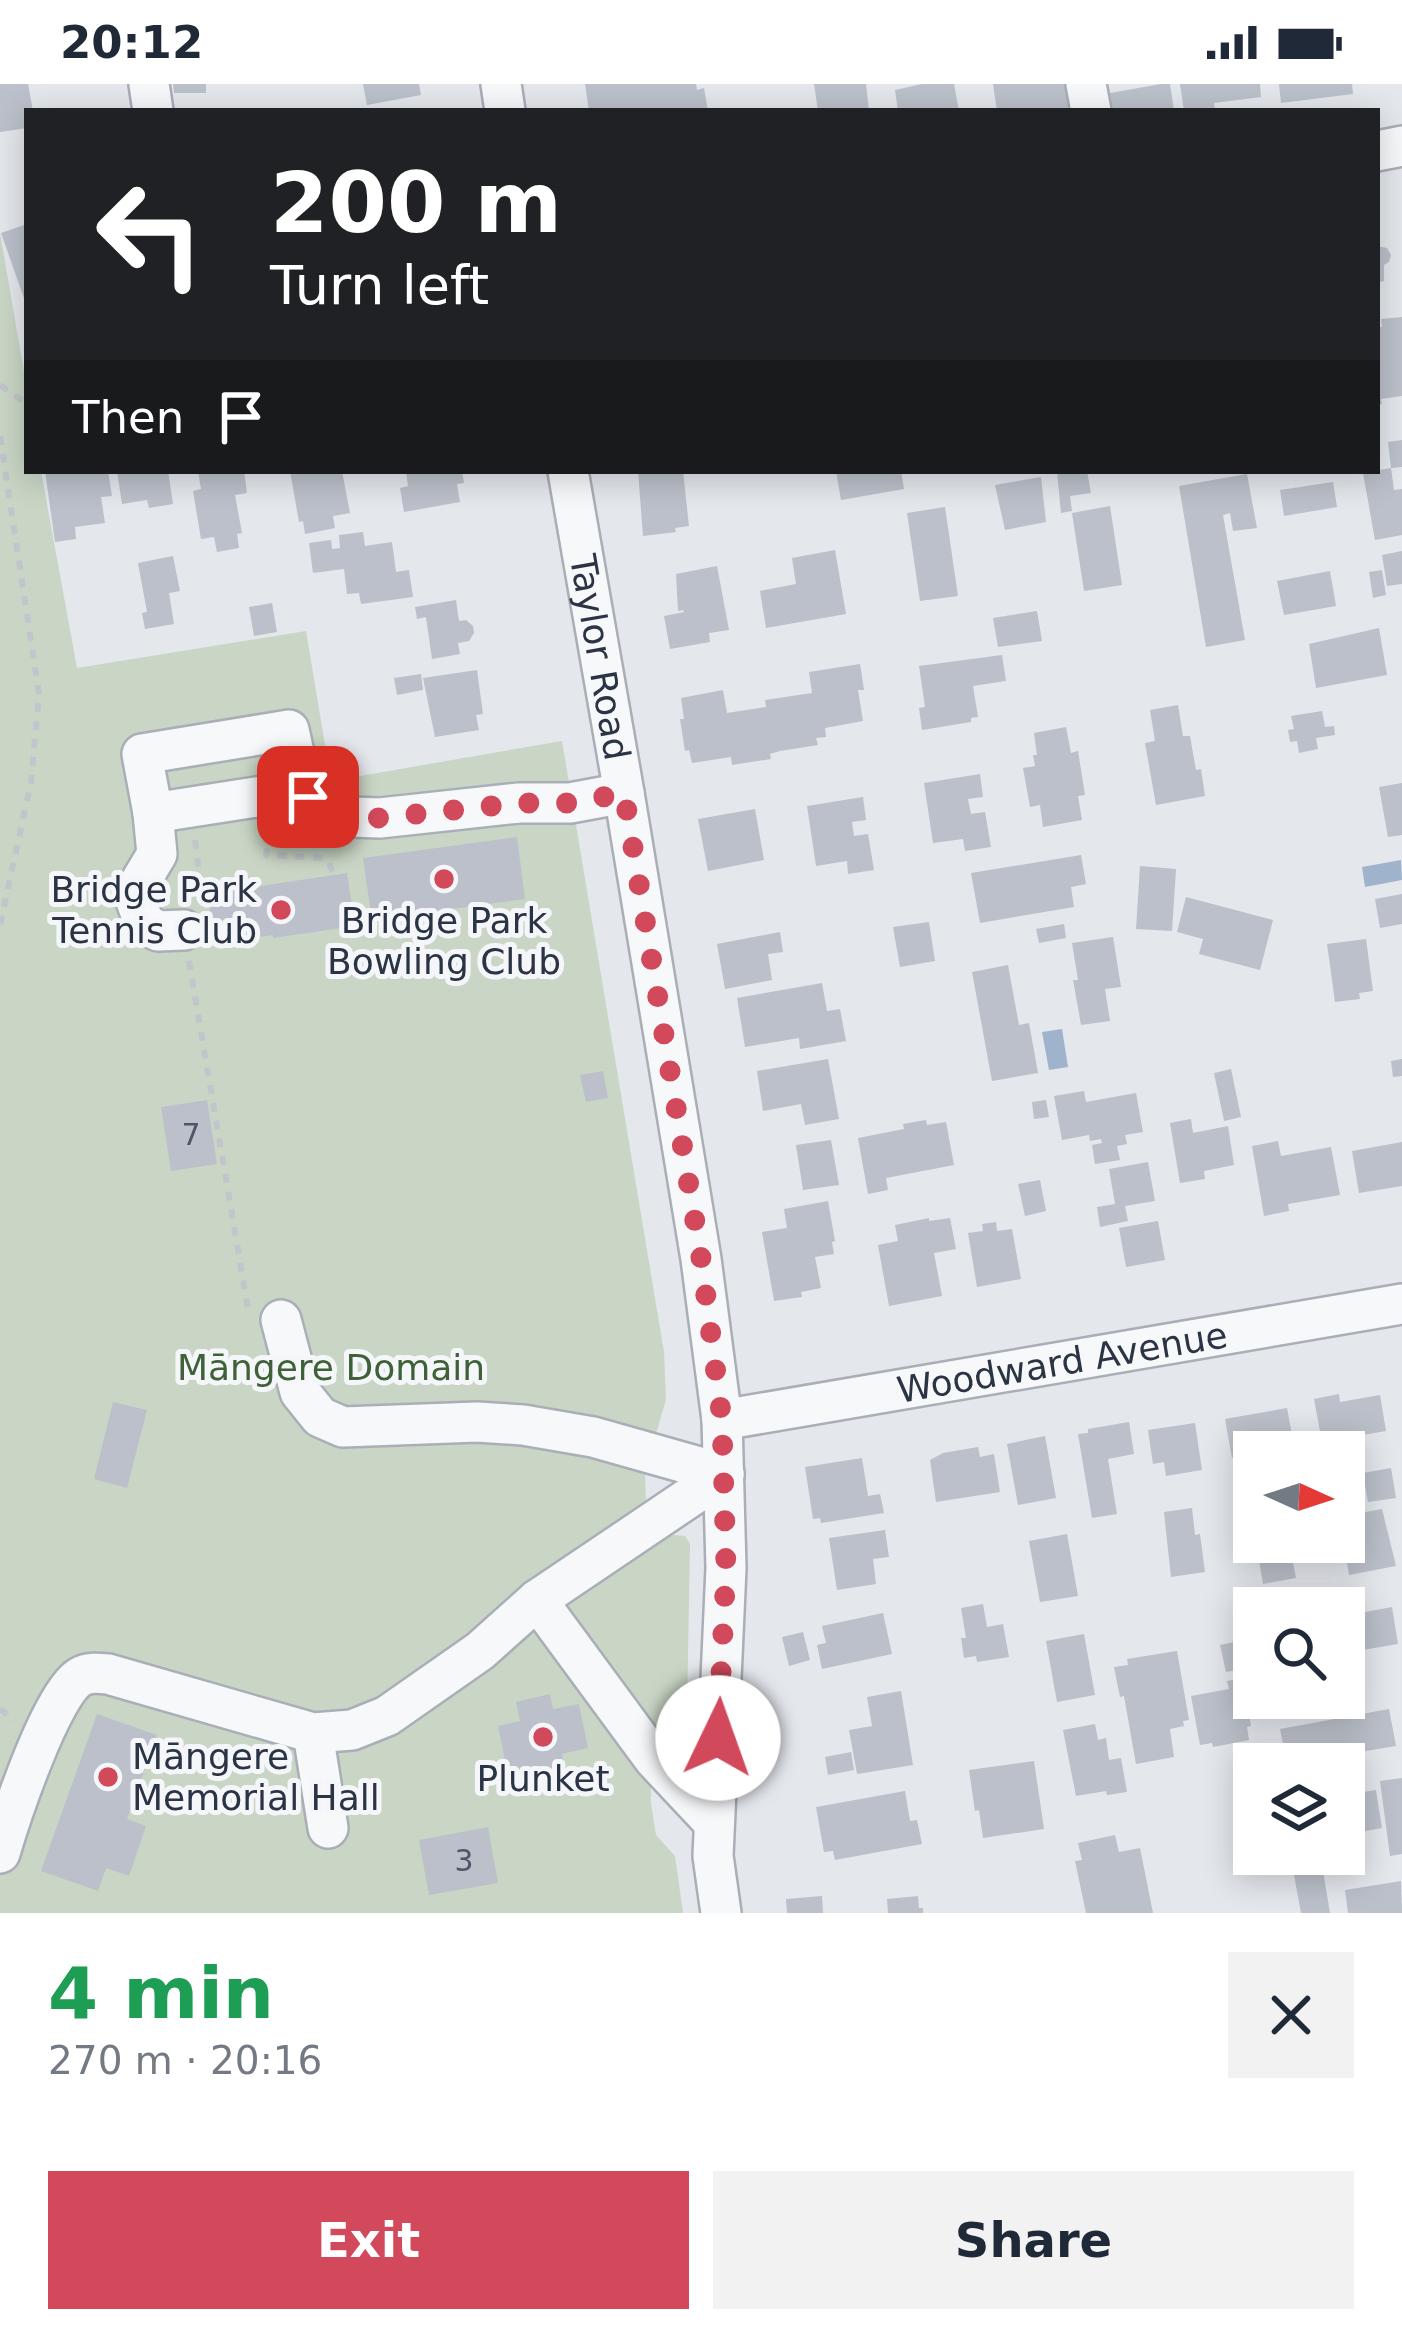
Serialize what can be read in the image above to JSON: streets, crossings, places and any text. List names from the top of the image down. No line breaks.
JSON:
{"streets":{"street":["Taylor Road","Woodward Avenue"]},"crossings":[["Taylor Road","Woodward Avenue"]],"parks":["Māngere Domain"],"places":["Bridge Park Bowling Club","Bridge Park Tennis Club","Plunket","Māngere Memorial Hall"],"house_numbers":["7","3"],"north":"right","page":{"status":"20:12","turn":["200 m","Turn left"],"then":"Then","heading":["4 min","270 m · 20:16"],"buttons":["Exit","Share"]}}
